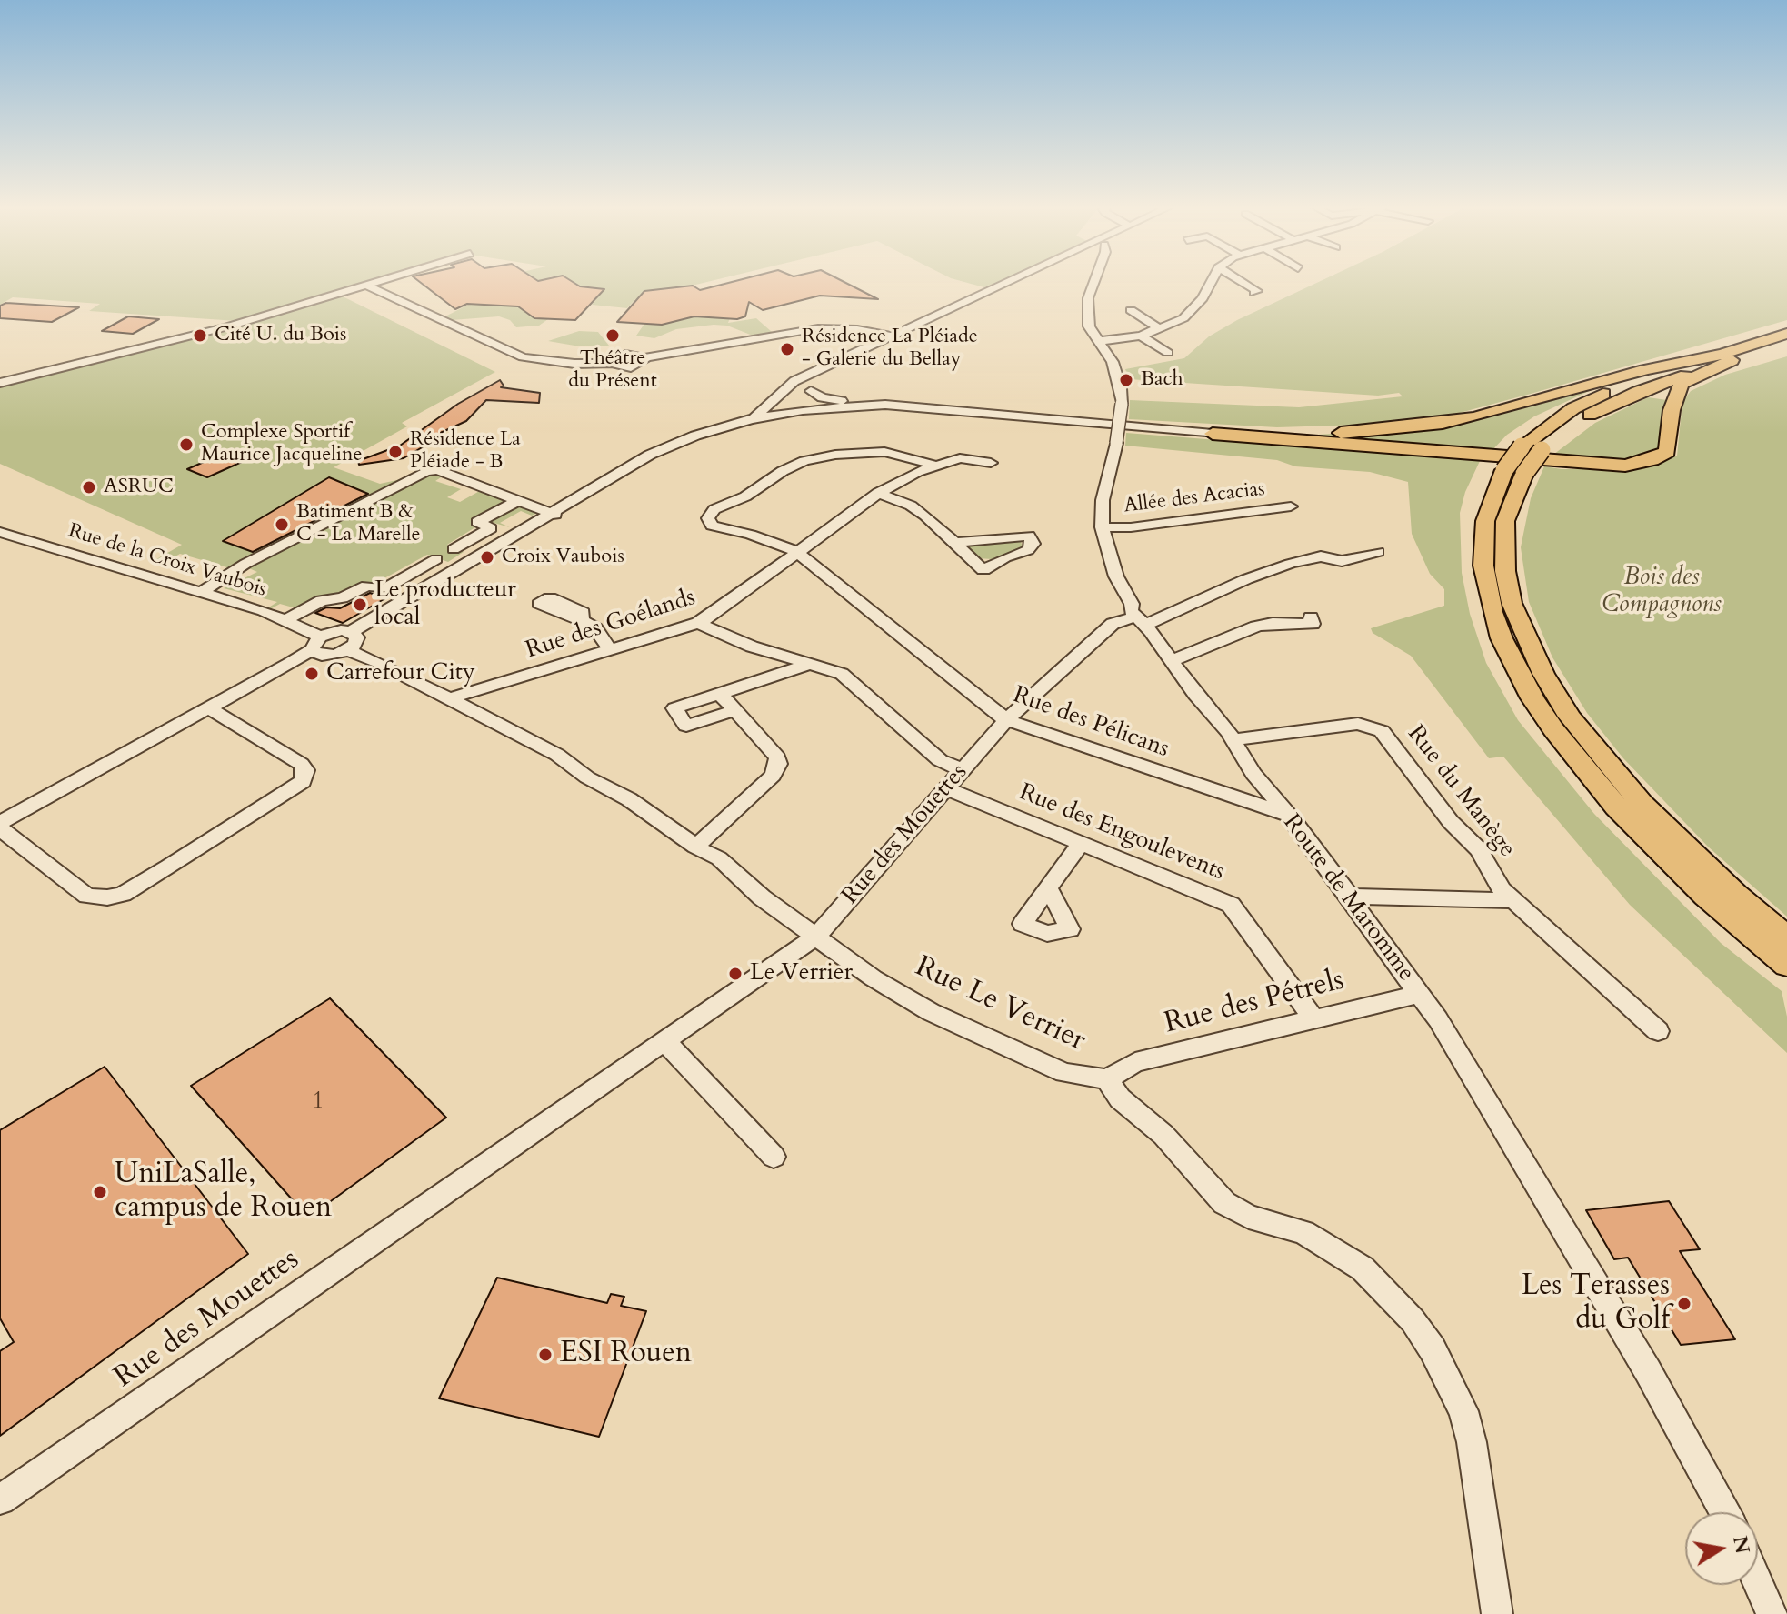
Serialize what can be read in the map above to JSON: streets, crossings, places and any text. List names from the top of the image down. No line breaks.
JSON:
{"streets":{"street":["Allée des Acacias","Rue de la Croix Vaubois","Rue des Goélands","Rue des Pélicans","Rue du Manège","Rue des Engoulevents","Rue des Mouettes","Route de Maromme","Rue des Pétrels","Rue Le Verrier"]},"crossings":[["Allée des Acacias","Route de Maromme"],["Rue des Goélands","Rue des Pélicans"],["Rue des Goélands","Rue Le Verrier"],["Rue des Pélicans","Rue des Mouettes"],["Rue des Pélicans","Route de Maromme"],["Rue du Manège","Route de Maromme"],["Rue des Engoulevents","Rue des Mouettes"],["Rue des Engoulevents","Rue des Pétrels"],["Rue des Mouettes","Route de Maromme"],["Rue des Mouettes","Rue Le Verrier"],["Route de Maromme","Rue des Pétrels"],["Rue des Pétrels","Rue Le Verrier"]],"parks":["Bois des Compagnons"],"places":["Cité U. du Bois","Théâtre du Présent","Résidence La Pléiade - Galerie du Bellay","Bach","Complexe Sportif Maurice Jacqueline","Résidence La Pléiade - B","ASRUC","Batiment B & C - La Marelle","Croix Vaubois","Le producteur local","Carrefour City","Le Verrier","UniLaSalle, campus de Rouen","Les Terasses du Golf","ESI Rouen"],"house_numbers":["1"],"north":"right"}
